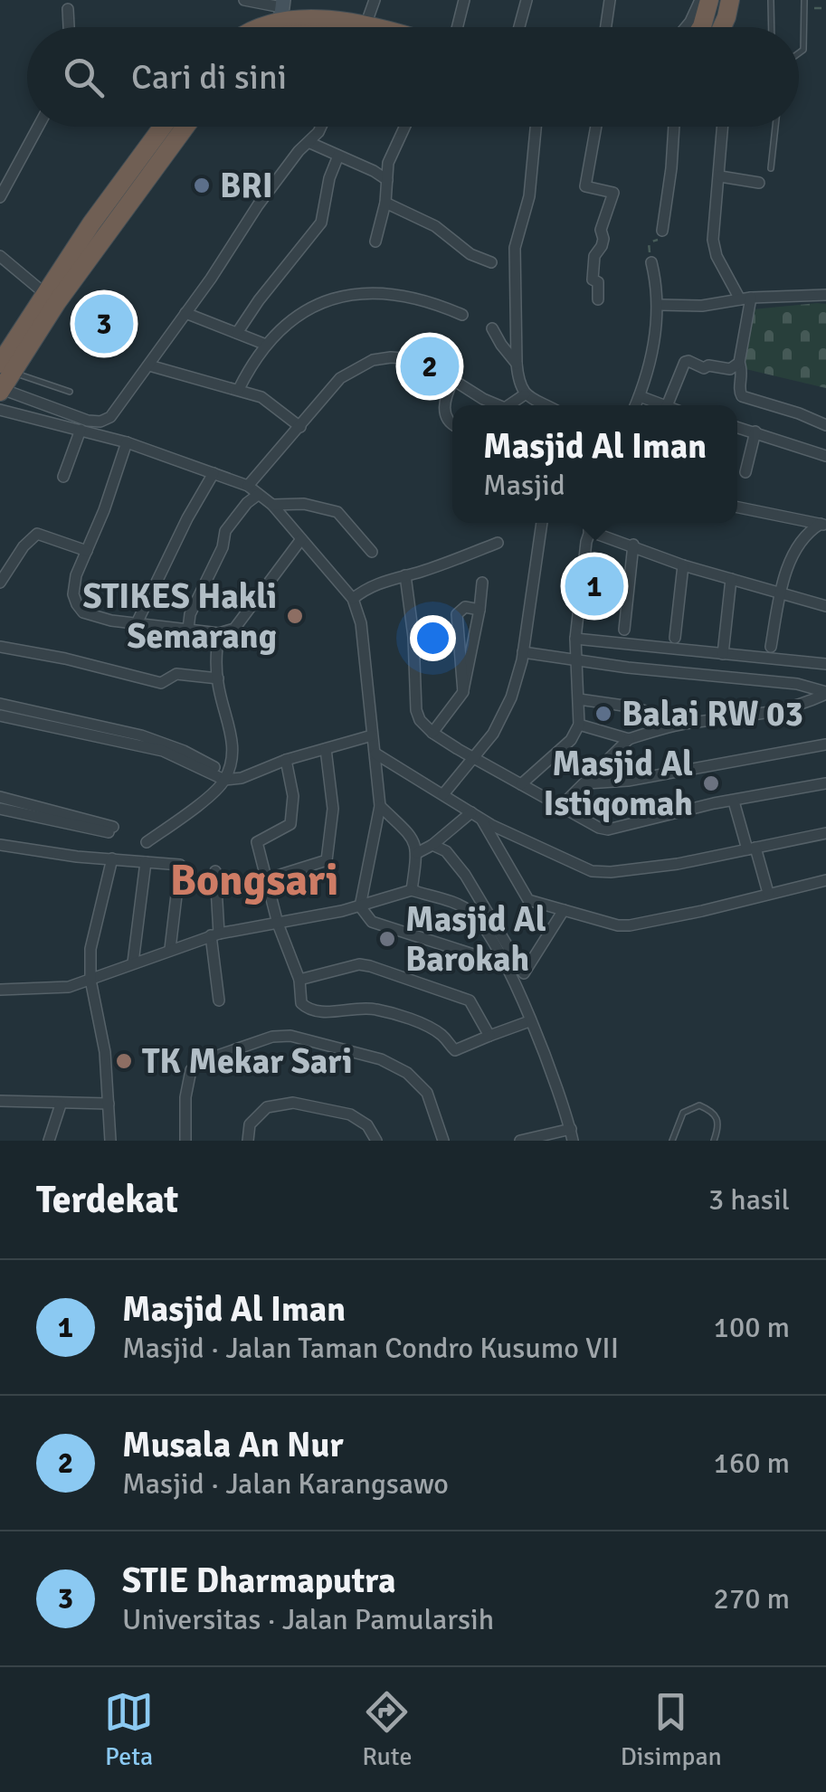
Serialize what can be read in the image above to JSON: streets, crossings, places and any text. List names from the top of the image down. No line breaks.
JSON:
{"districts":["Bongsari"],"places":["BRI","STIKES Hakli Semarang","Balai RW 03","Masjid Al Istiqomah","Masjid Al Barokah","TK Mekar Sari"],"page":{"search":"Cari di sini","pins":["3","2","1"],"popup":["Masjid Al Iman","Masjid"],"heading":["Terdekat","3 hasil"],"list":[{"mark":"1","name":"Masjid Al Iman","note":"Masjid · Jalan Taman Condro Kusumo VII","value":"100 m"},{"mark":"2","name":"Musala An Nur","note":"Masjid · Jalan Karangsawo","value":"160 m"},{"mark":"3","name":"STIE Dharmaputra","note":"Universitas · Jalan Pamularsih","value":"270 m"}],"nav":["Peta","Rute","Disimpan"]}}
